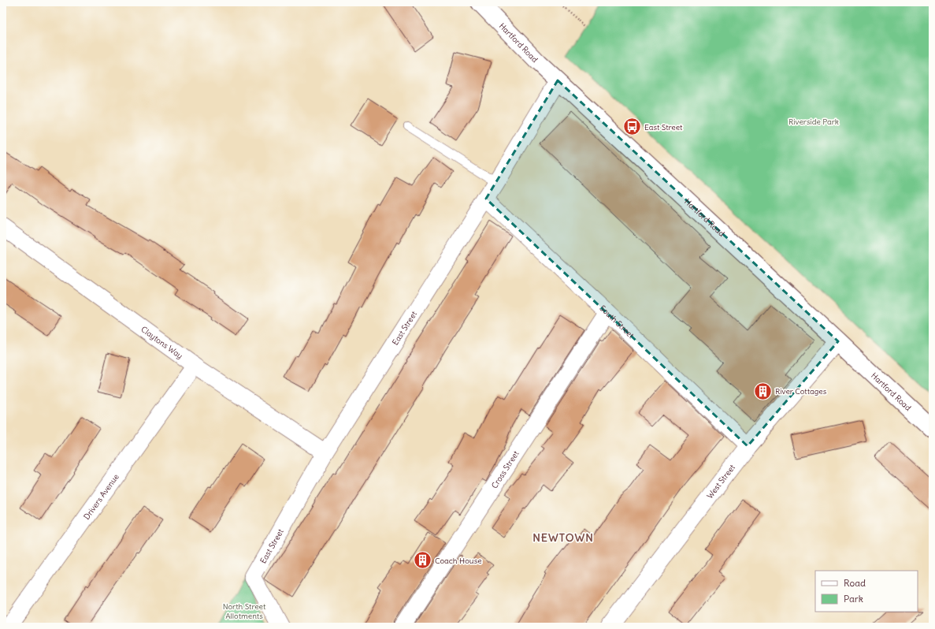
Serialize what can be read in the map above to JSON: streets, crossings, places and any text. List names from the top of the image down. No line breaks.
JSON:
{"streets":{"main road":["Hartford Road"],"street":["South Street","East Street","Claytons Way","Cross Street","West Street","Drivers Avenue"]},"crossings":[["Hartford Road","East Street"],["Hartford Road","West Street"],["South Street","East Street"],["South Street","Cross Street"],["South Street","West Street"],["East Street","Claytons Way"],["Claytons Way","Drivers Avenue"]],"districts":["NEWTOWN"],"parks":["Riverside Park","North Street Allotments"],"places":{"bus stop":["East Street"],"building":["River Cottages","Coach House"]},"legend":["Road","Park"]}
